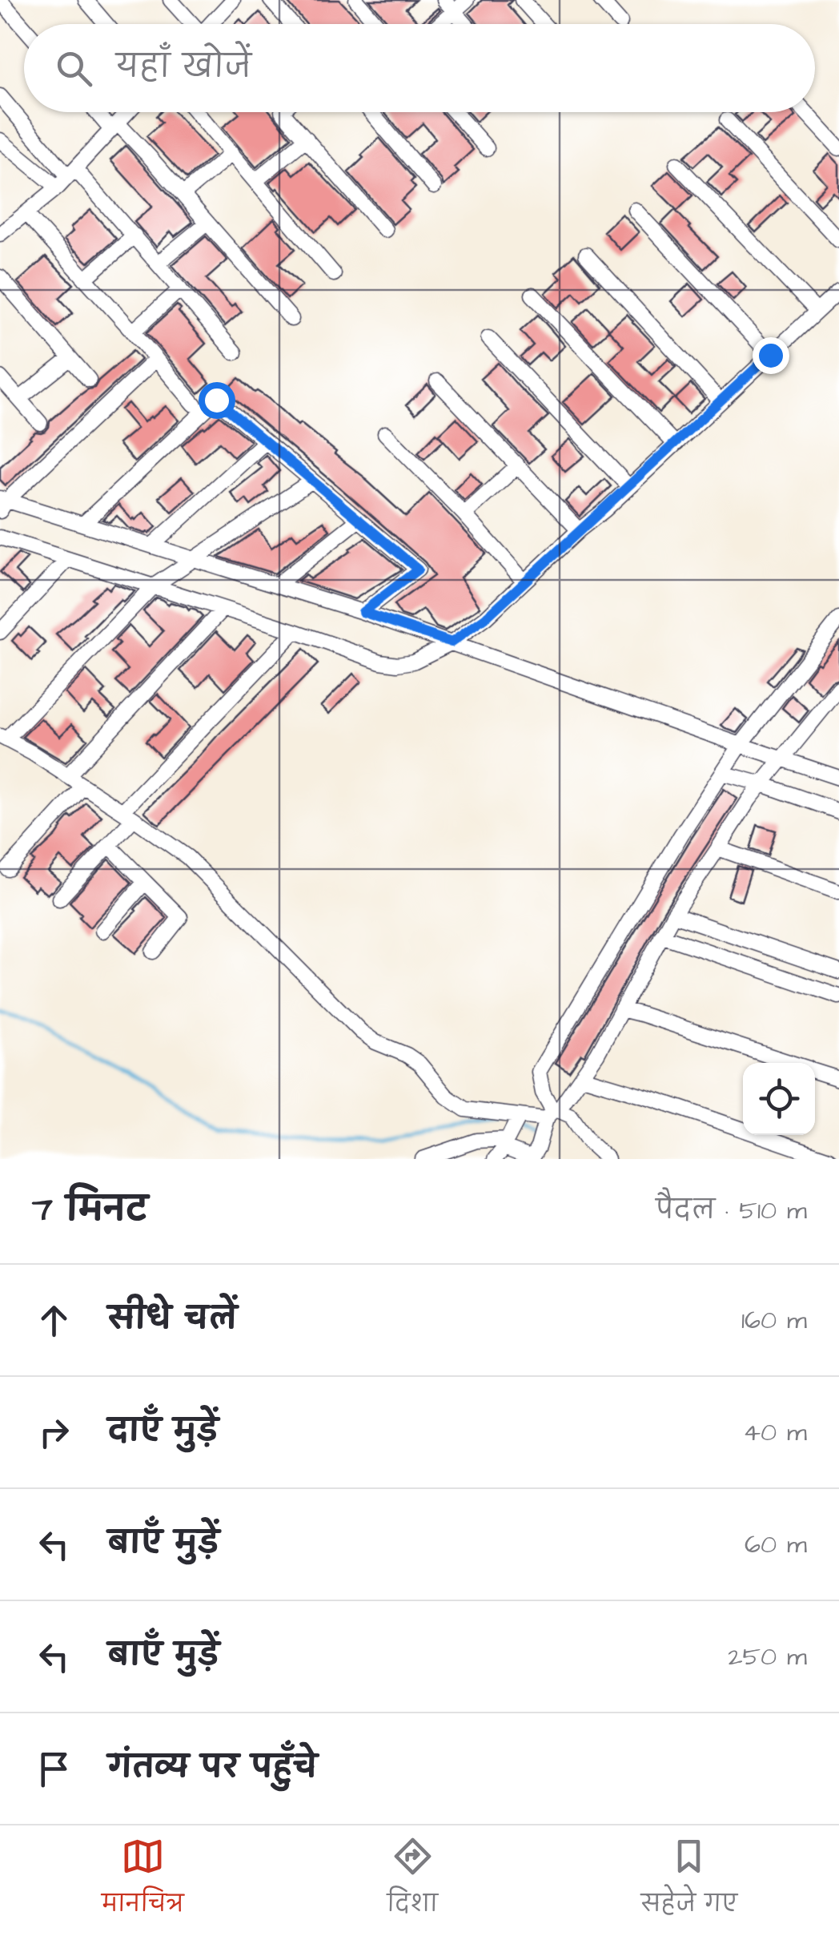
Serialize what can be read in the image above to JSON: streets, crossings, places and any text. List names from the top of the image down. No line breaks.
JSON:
{"page":{"search":"यहाँ खोजें","heading":["7 मिनट","पैदल · 510 m"],"list":[["सीधे चलें","160 m"],["दाएँ मुड़ें","40 m"],["बाएँ मुड़ें","60 m"],["बाएँ मुड़ें","250 m"],"गंतव्य पर पहुँचे"],"nav":["मानचित्र","दिशा","सहेजे गए"]}}
